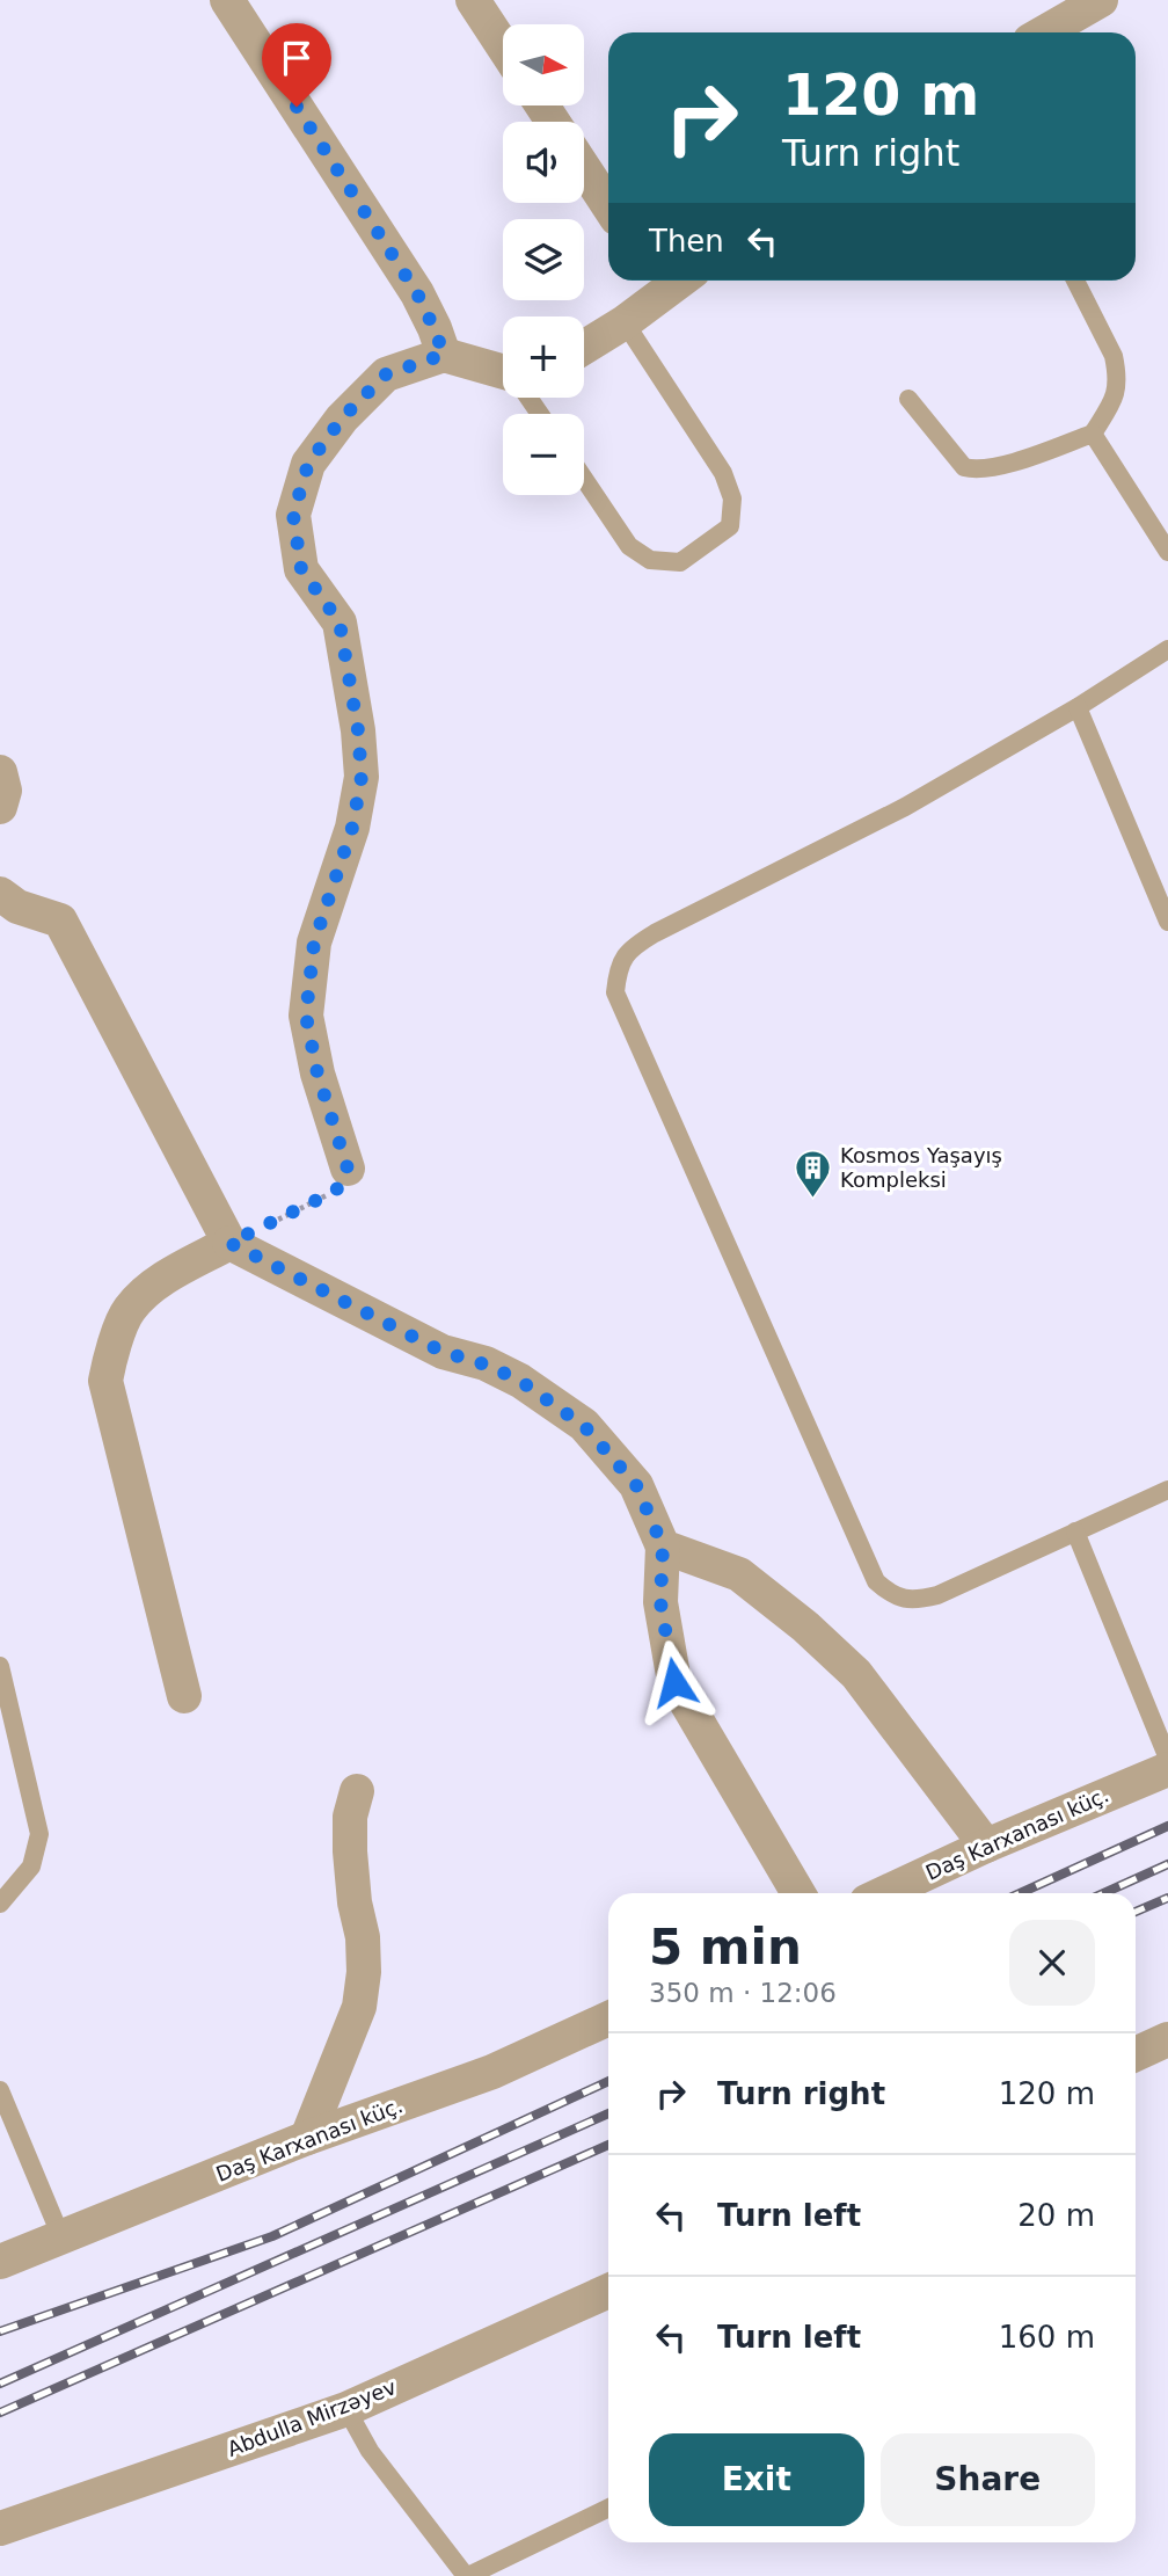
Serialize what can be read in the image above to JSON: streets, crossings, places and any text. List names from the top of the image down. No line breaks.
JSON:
{"streets":{"street":["Daş Karxanası küç.","Abdulla Mirzəyev"]},"places":{"building":["Kosmos Yaşayış Kompleksi"]},"north":"right","page":{"map_buttons":["+","−"],"turn":["120 m","Turn right"],"then":"Then","heading":["5 min","350 m · 12:06"],"list":[{"name":"Turn right","value":"120 m"},{"name":"Turn left","value":"20 m"},{"name":"Turn left","value":"160 m"}],"buttons":["Exit","Share"]}}
